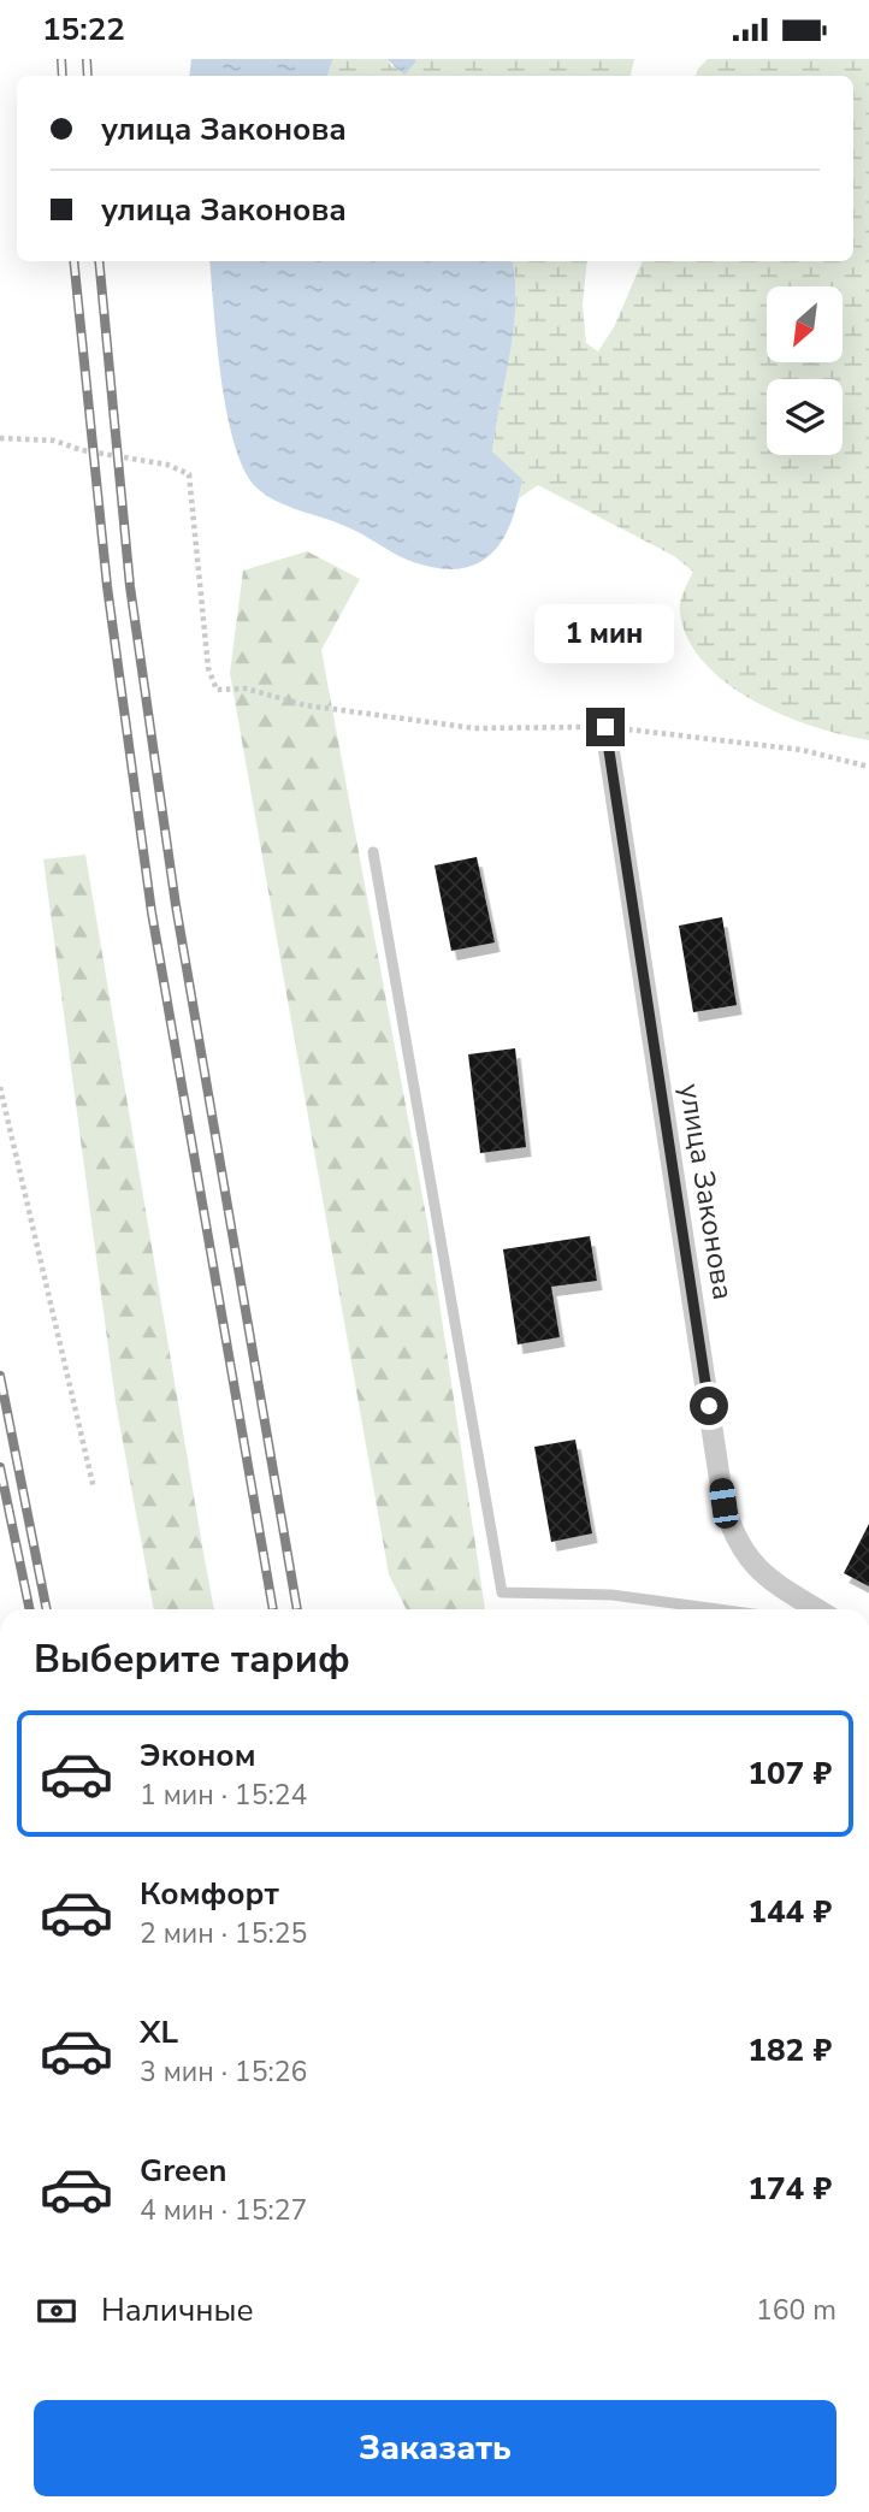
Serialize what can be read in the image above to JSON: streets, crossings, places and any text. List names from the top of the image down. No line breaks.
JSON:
{"streets":{"street":["улица Законова"]},"north":"bottom left","page":{"status":"15:22","banner":["улица Законова","улица Законова"],"bubble":"1 мин","heading":"Выберите тариф","list":[{"name":"Эконом","note":"1 мин · 15:24","value":"107 ₽"},{"name":"Комфорт","note":"2 мин · 15:25","value":"144 ₽"},{"name":"XL","note":"3 мин · 15:26","value":"182 ₽"},{"name":"Green","note":"4 мин · 15:27","value":"174 ₽"}],"pay":["Наличные","160 m"],"buttons":"Заказать"}}
